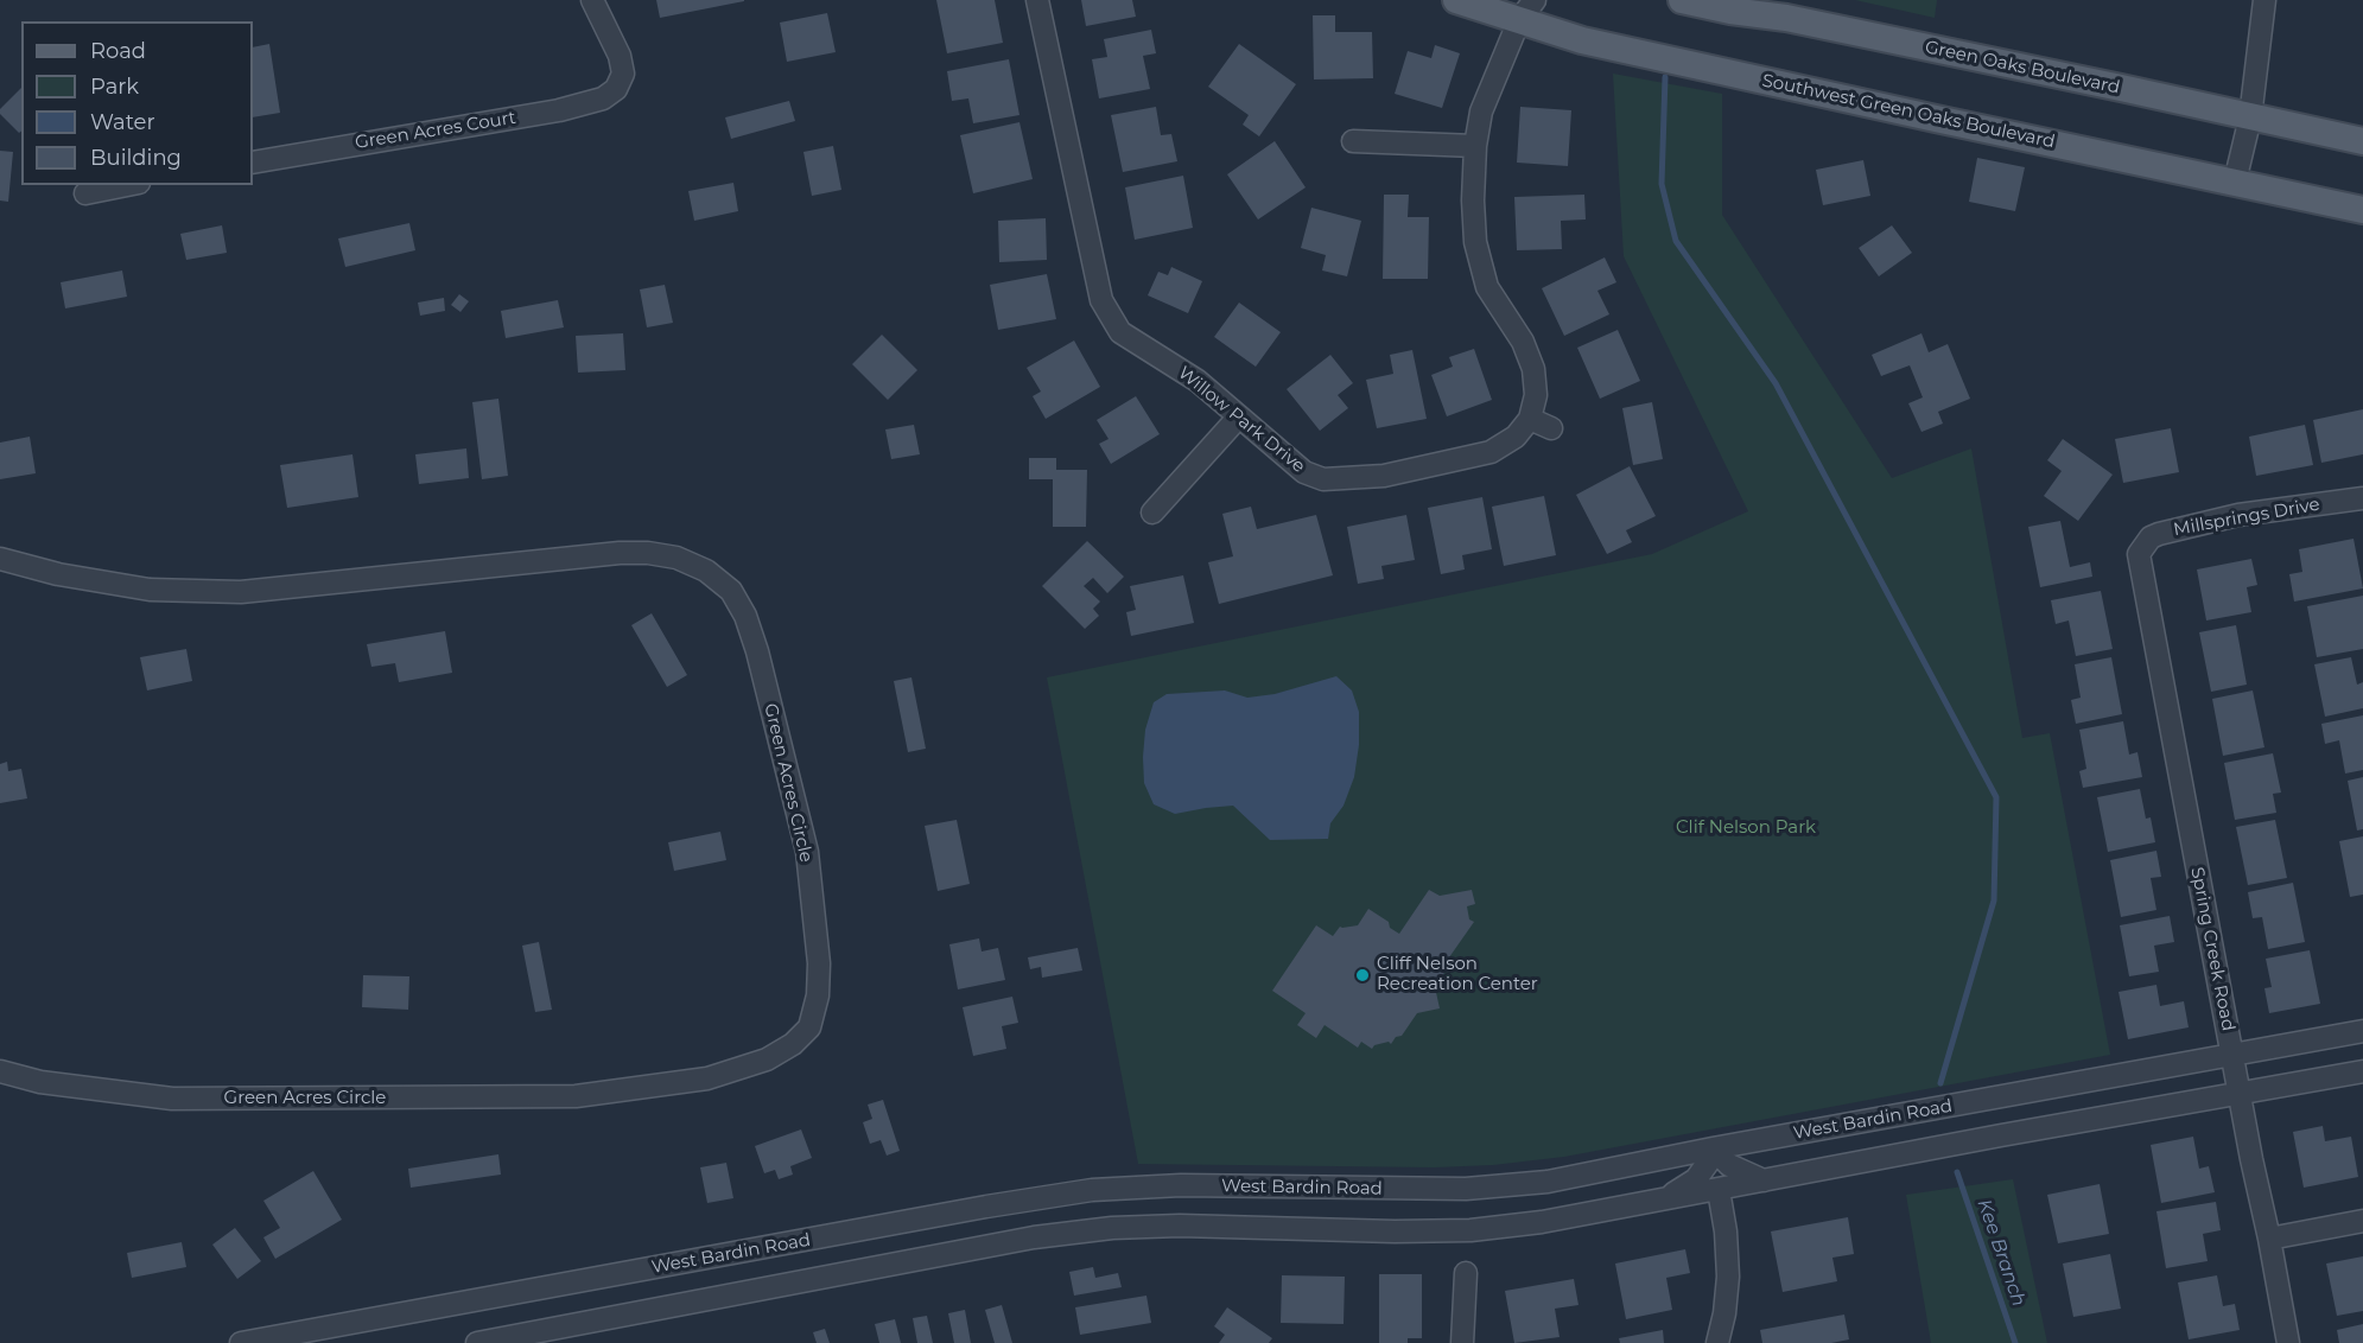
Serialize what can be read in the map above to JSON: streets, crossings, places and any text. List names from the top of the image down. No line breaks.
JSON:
{"streets":{"main road":["Green Oaks Boulevard","Southwest Green Oaks Boulevard"],"street":["Green Acres Court","Willow Park Drive","Millsprings Drive","Green Acres Circle","Spring Creek Road","West Bardin Road"]},"crossings":[["Millsprings Drive","Spring Creek Road"],["Spring Creek Road","West Bardin Road"]],"water":["Kee Branch"],"parks":["Clif Nelson Park"],"places":["Cliff Nelson Recreation Center"],"legend":["Road","Park","Water","Building"]}
